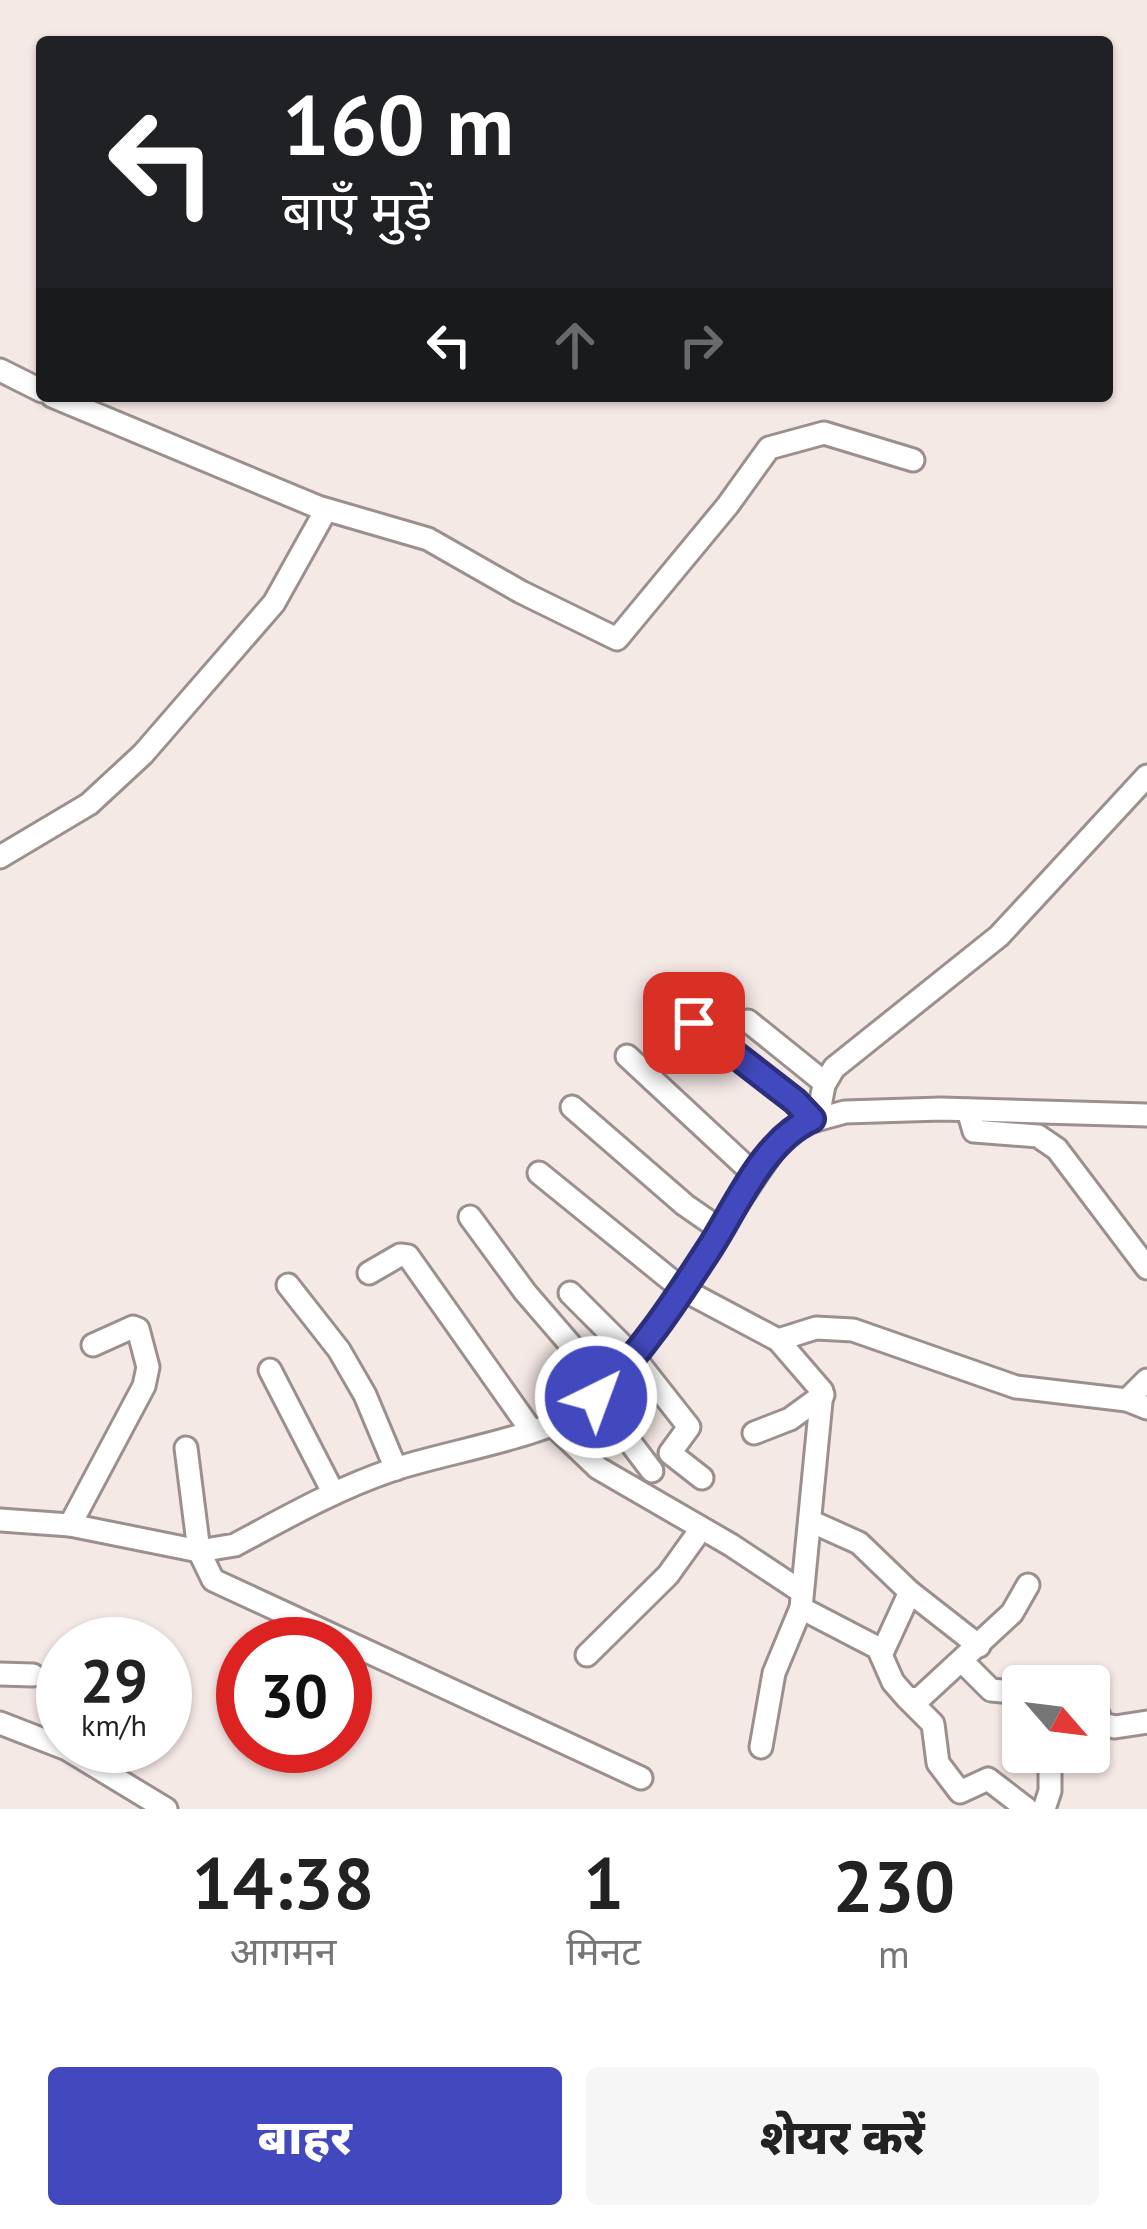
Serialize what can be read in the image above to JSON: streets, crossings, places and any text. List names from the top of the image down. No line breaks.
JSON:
{"north":"bottom right","page":{"turn":["160 m","बाएँ मुड़ें"],"speed":"29 km/h","limit":"30","eta":["14:38","आगमन","1","मिनट","230","m"],"buttons":["बाहर","शेयर करें"]}}
